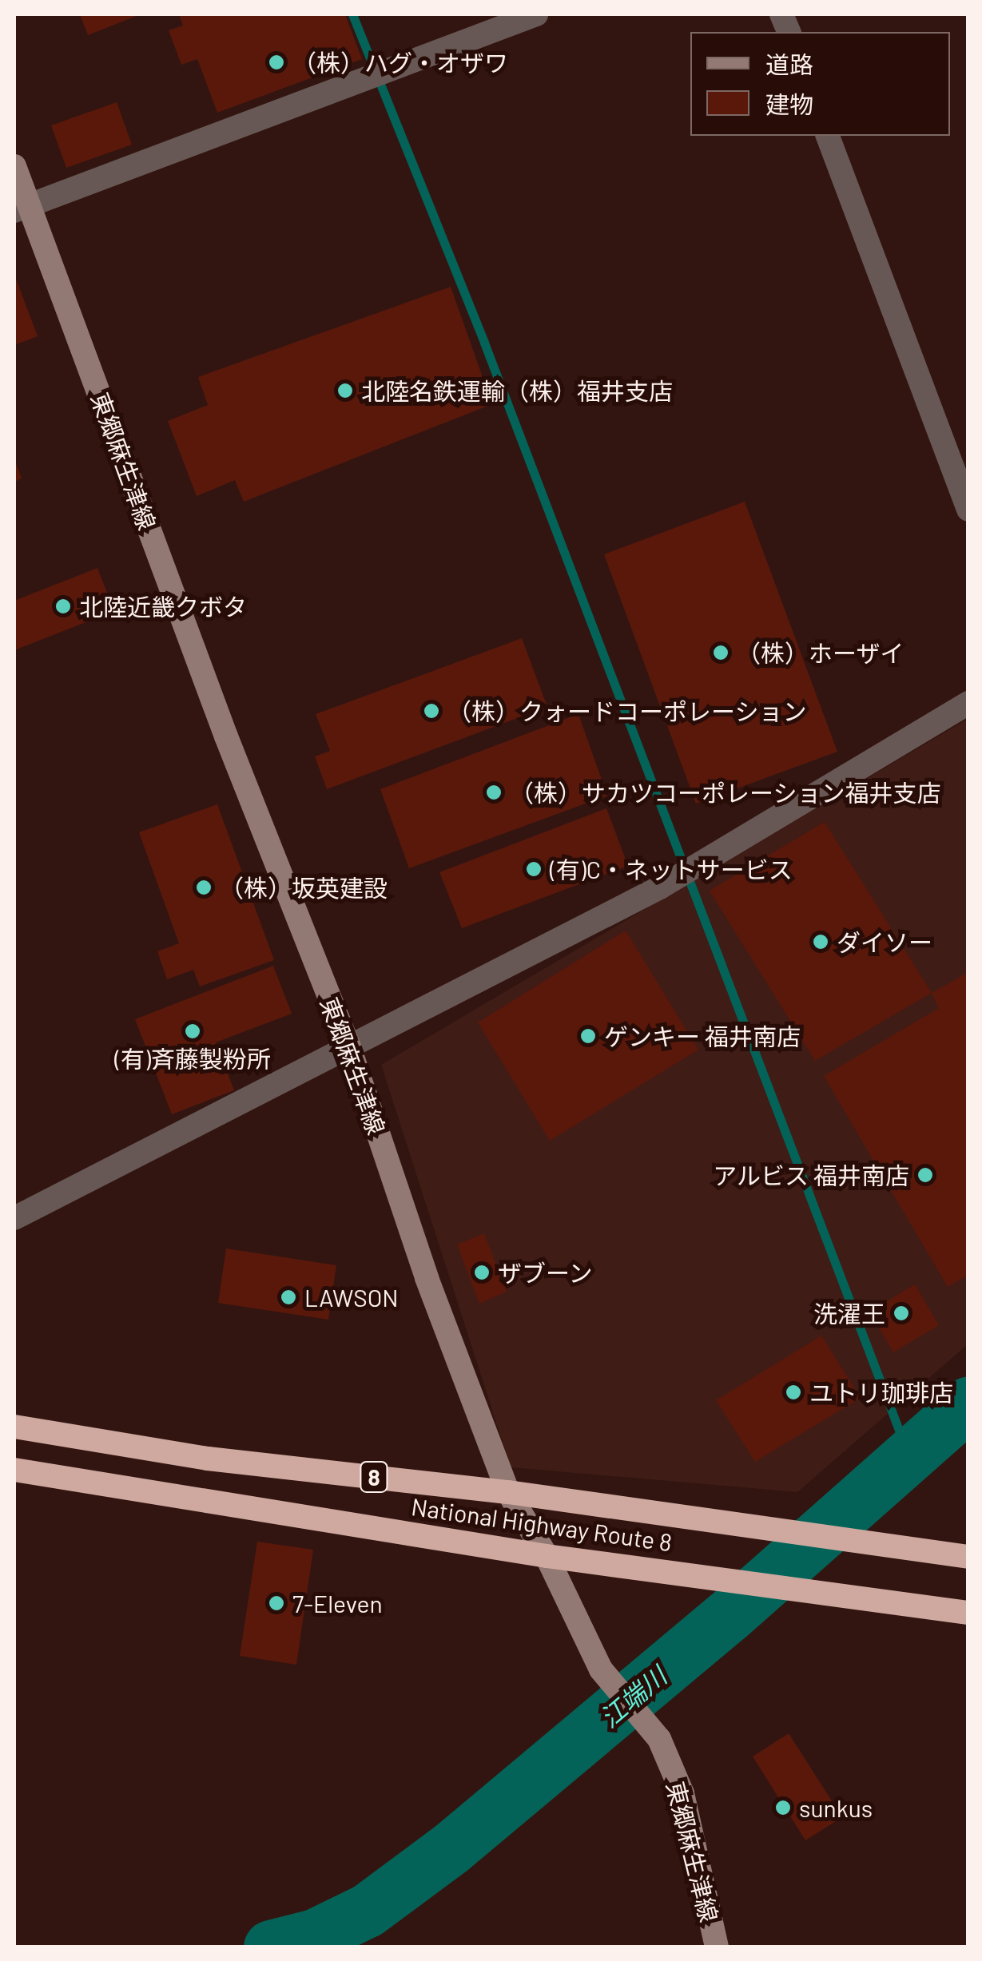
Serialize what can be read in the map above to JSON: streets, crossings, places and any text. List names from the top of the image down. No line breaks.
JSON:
{"streets":{"highway":["8","National Highway Route 8"],"main road":["東郷麻生津線"]},"crossings":[["東郷麻生津線","National Highway Route 8"]],"water":["江端川"],"places":["（株）ハグ・オザワ","北陸名鉄運輸（株）福井支店","北陸近畿クボタ","（株）ホーザイ","（株）クォードコーポレーション","（株）サカツコーポレーション福井支店","(有)C・ネットサービス","（株）坂英建設","ダイソー","(有)斉藤製粉所","ゲンキー 福井南店","アルビス 福井南店","ザブーン","LAWSON","洗濯王","ユトリ珈琲店","7-Eleven","sunkus"],"legend":["道路","建物"]}
